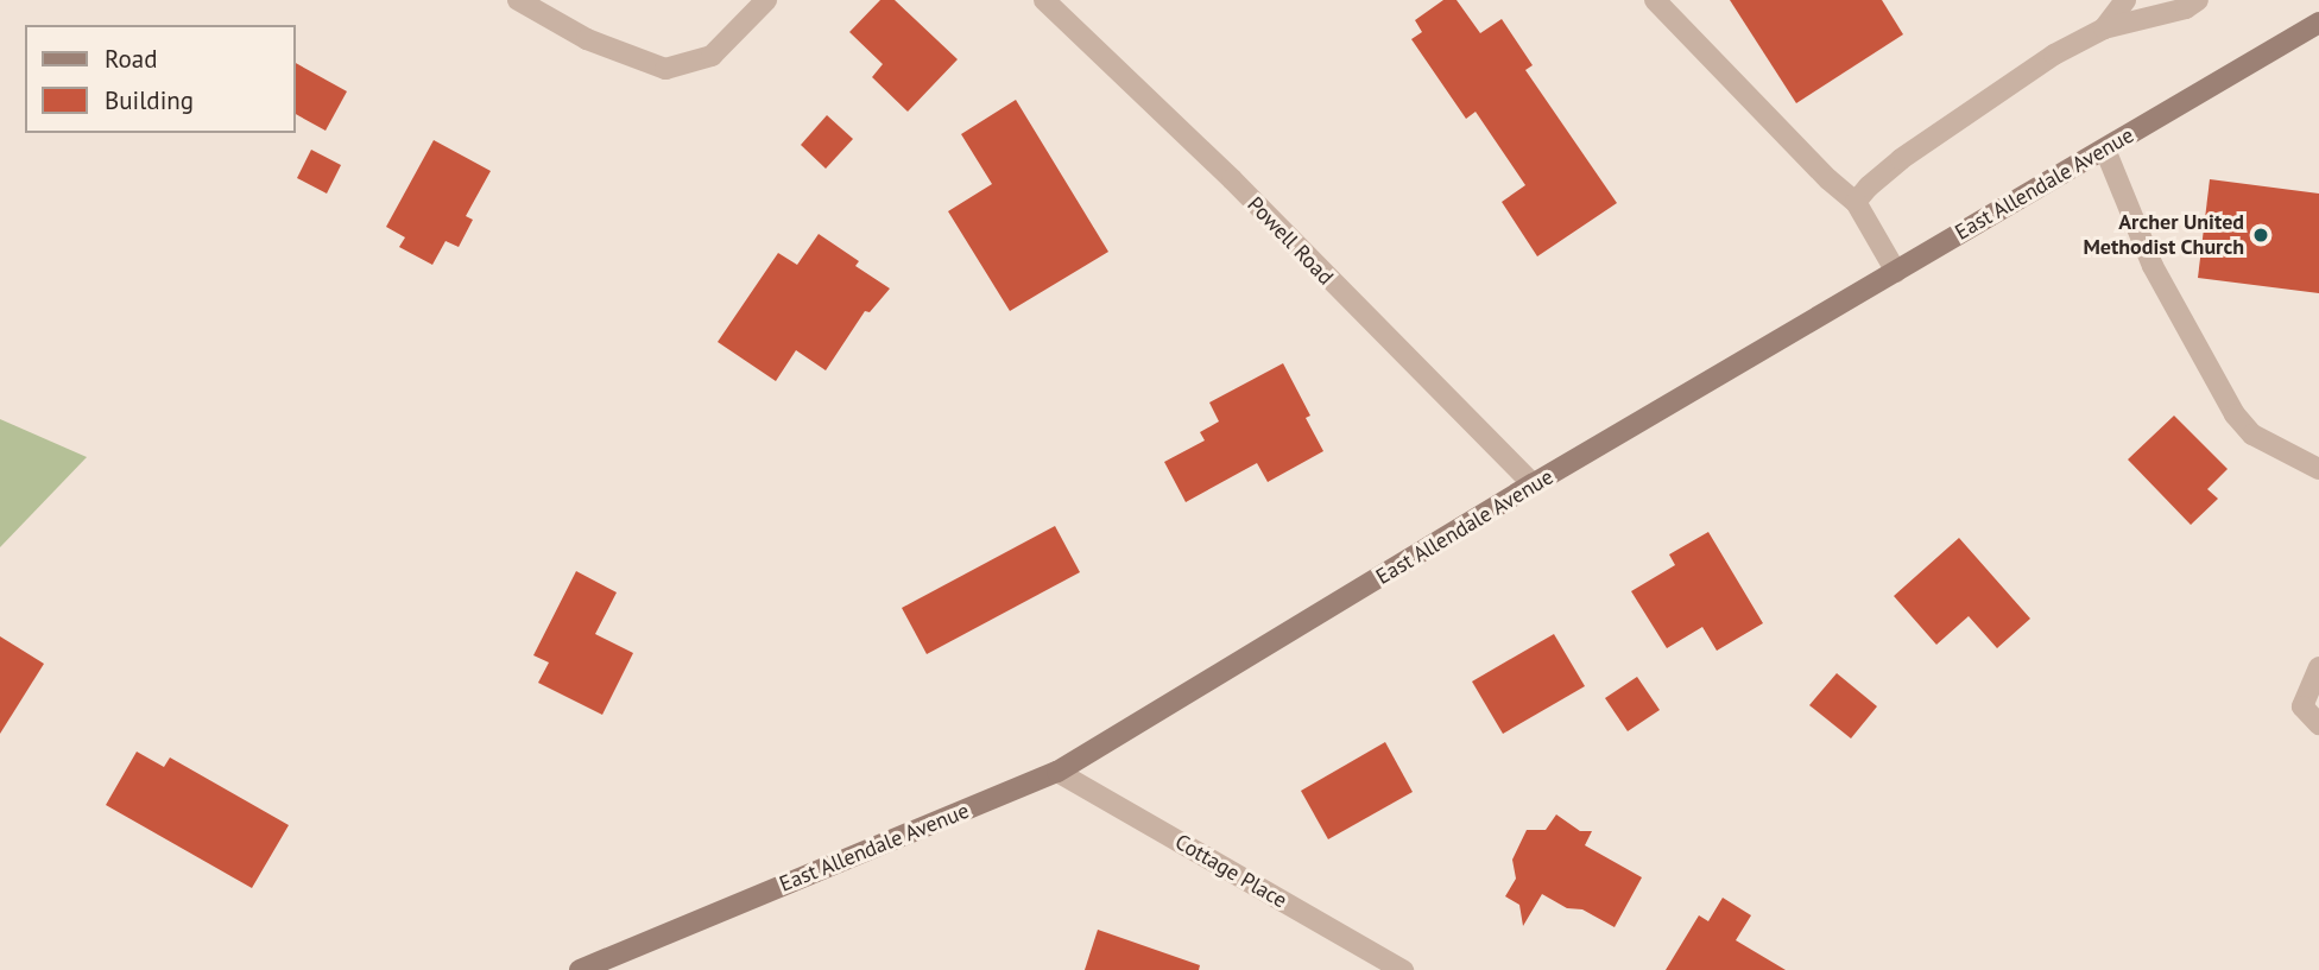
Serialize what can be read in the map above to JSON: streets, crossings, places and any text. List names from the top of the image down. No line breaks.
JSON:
{"streets":{"main road":["East Allendale Avenue"],"street":["Powell Road","Cottage Place"]},"crossings":[["East Allendale Avenue","Powell Road"],["East Allendale Avenue","Cottage Place"]],"places":["Archer United Methodist Church"],"legend":["Road","Building"]}
